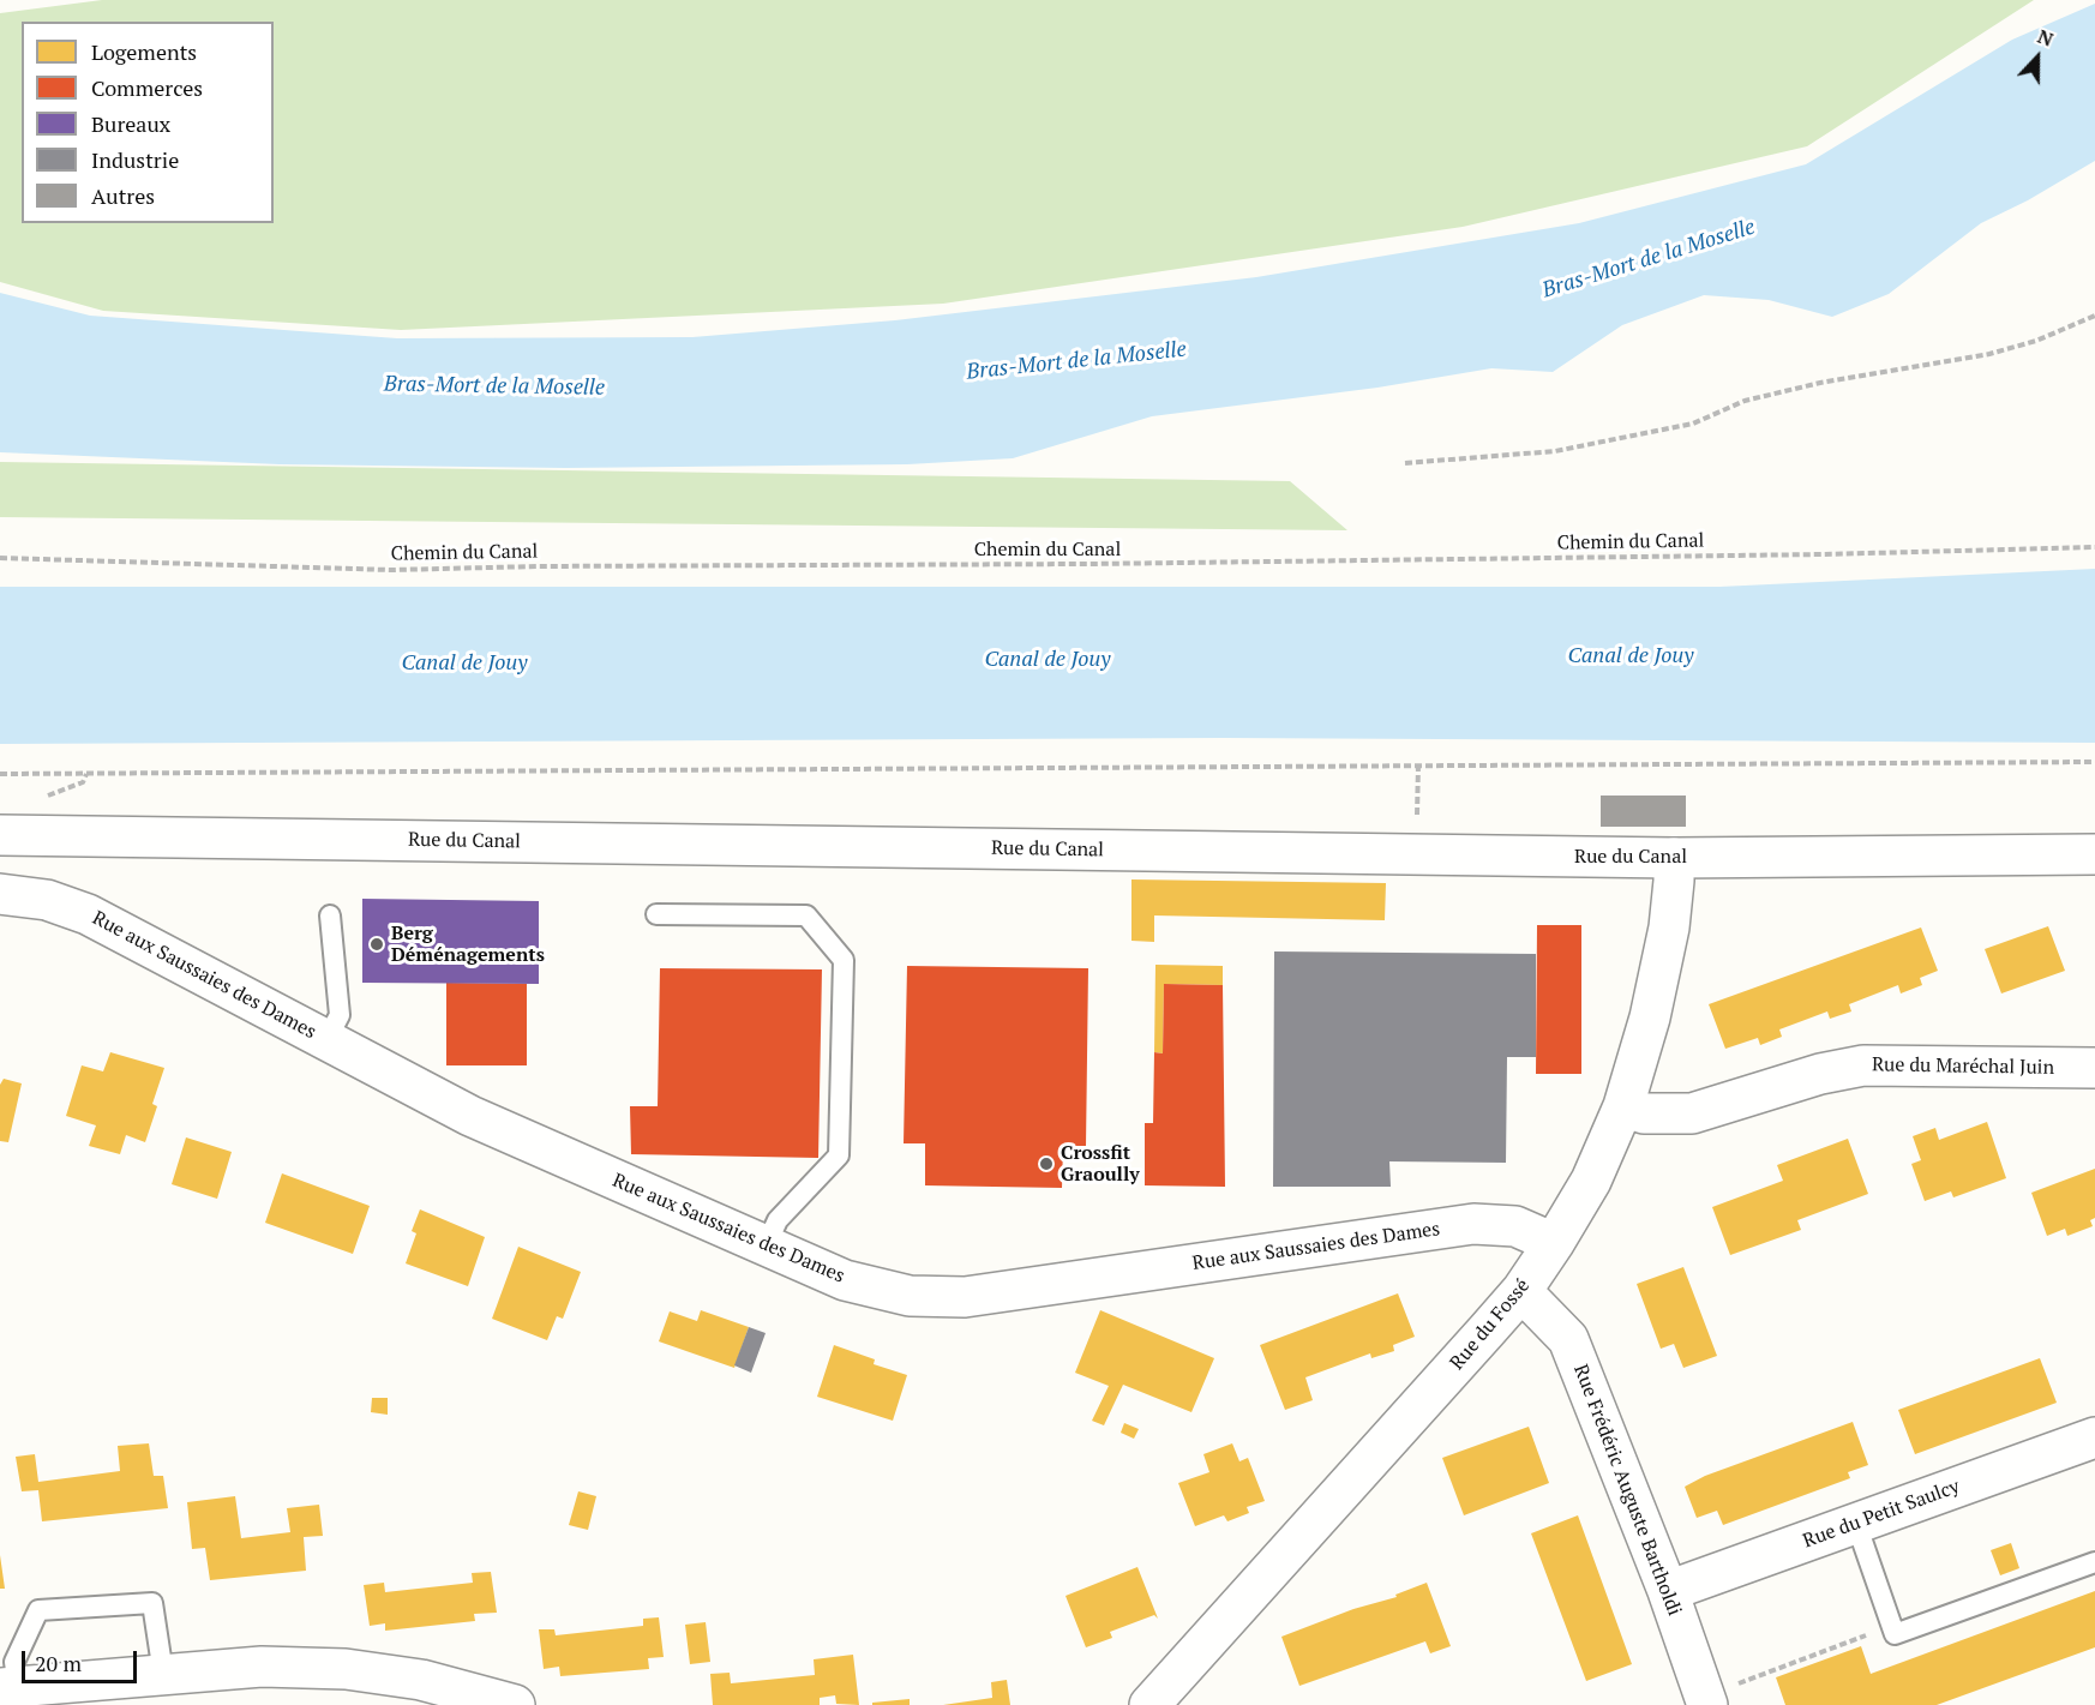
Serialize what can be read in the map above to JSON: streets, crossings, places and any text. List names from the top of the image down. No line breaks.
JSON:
{"streets":{"street":["Rue du Canal","Rue aux Saussaies des Dames","Rue du Maréchal Juin","Rue du Fossé","Rue Frédéric Auguste Bartholdi","Rue du Petit Saulcy"],"path":["Chemin du Canal"]},"crossings":[["Rue du Canal","Rue du Fossé"],["Rue aux Saussaies des Dames","Rue du Fossé"],["Rue du Maréchal Juin","Rue du Fossé"],["Rue du Fossé","Rue Frédéric Auguste Bartholdi"],["Rue Frédéric Auguste Bartholdi","Rue du Petit Saulcy"]],"water":["Bras-Mort de la Moselle","Canal de Jouy"],"places":["Berg Déménagements","Crossfit Graoully"],"legend":["Logements","Commerces","Bureaux","Industrie","Autres"],"scale_bar":"20 m","north":"top"}
